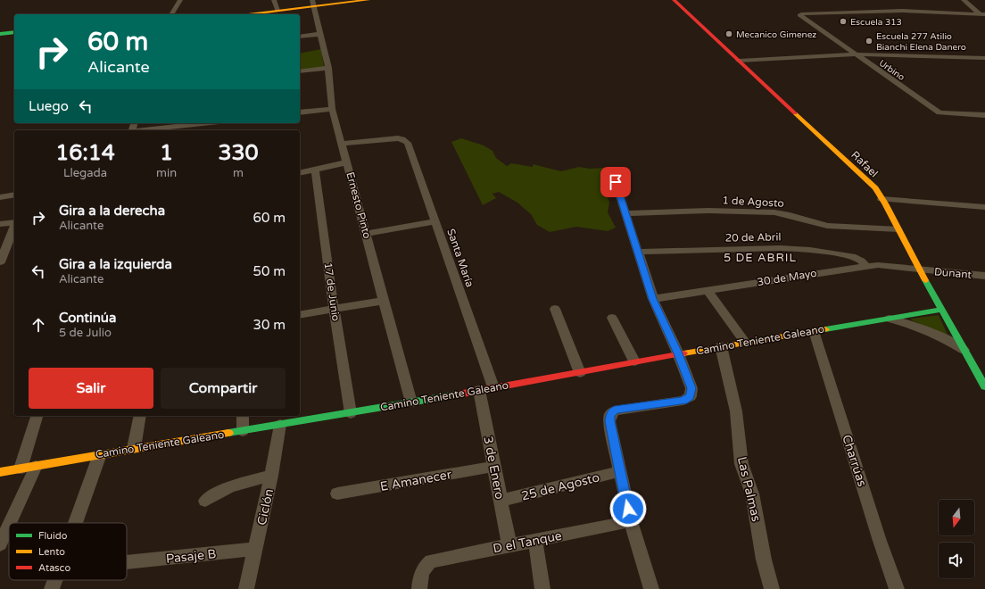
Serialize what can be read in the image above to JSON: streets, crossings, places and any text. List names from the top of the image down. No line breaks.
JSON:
{"streets":{"street":["Urbino","Rafael","1 de Agosto","Ernesto Pinto","20 de Abril","Santa María","Dunant","30 de Mayo","17 de Junio","Camino Teniente Galeano","Charrúas","3 de Enero","E Amanecer","25 de Agosto","Las Palmas","Ciclón","D el Tanque","Pasaje B"]},"crossings":[["Rafael","1 de Agosto"],["Rafael","Dunant"],["Rafael","30 de Mayo"],["Rafael","Camino Teniente Galeano"],["Ernesto Pinto","Santa María"],["Ernesto Pinto","Camino Teniente Galeano"],["20 de Abril","30 de Mayo"],["Santa María","Camino Teniente Galeano"],["Dunant","30 de Mayo"],["17 de Junio","Camino Teniente Galeano"],["Camino Teniente Galeano","Charrúas"],["Camino Teniente Galeano","3 de Enero"],["Camino Teniente Galeano","Las Palmas"],["Camino Teniente Galeano","Ciclón"],["3 de Enero","E Amanecer"],["3 de Enero","25 de Agosto"],["3 de Enero","D el Tanque"],["Ciclón","Pasaje B"]],"districts":["5 DE ABRIL"],"places":["Escuela 313","Mecanico Gimenez","Escuela 277 Atilio Bianchi Elena Danero"],"legend":["Fluido","Lento","Atasco"],"north":"bottom","page":{"turn":["60 m","Alicante"],"then":"Luego","eta":["16:14","Llegada","1","min","330","m"],"list":[{"name":"Gira a la derecha","note":"Alicante","value":"60 m"},{"name":"Gira a la izquierda","note":"Alicante","value":"50 m"},{"name":"Continúa","note":"5 de Julio","value":"30 m"}],"buttons":["Salir","Compartir"]}}
